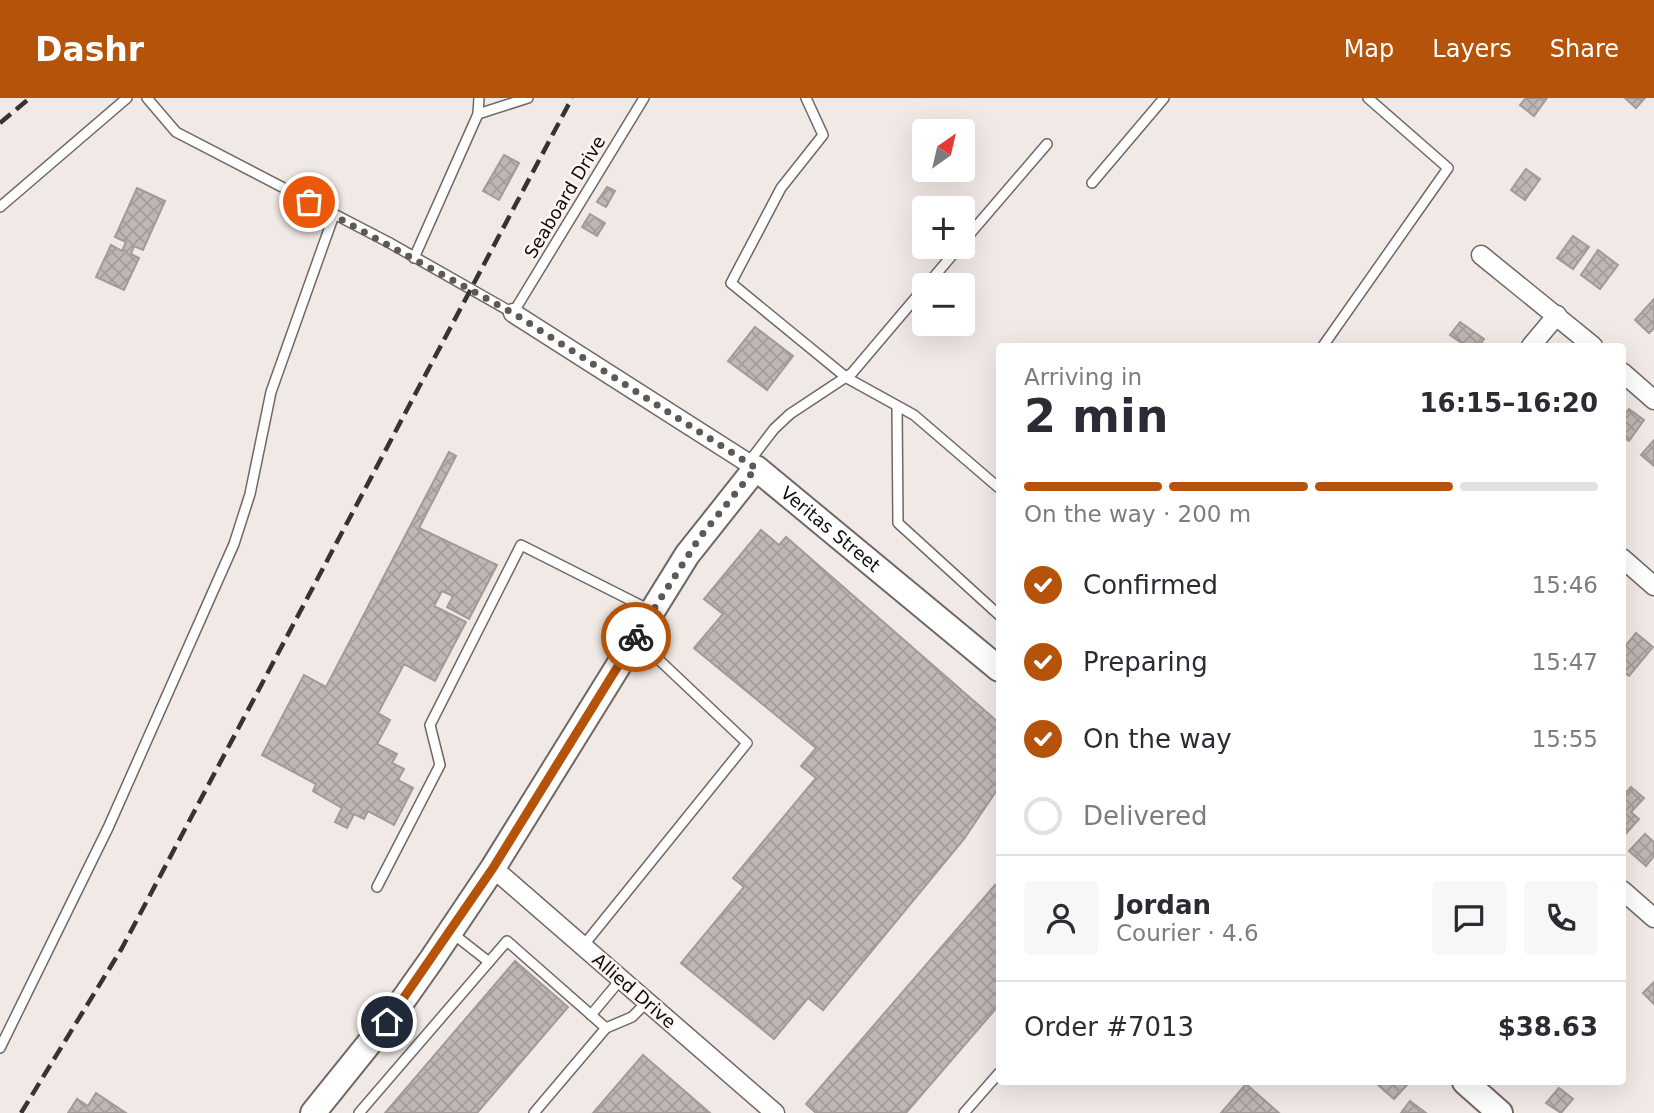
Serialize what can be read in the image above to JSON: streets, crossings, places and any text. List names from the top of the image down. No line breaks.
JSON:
{"streets":{"street":["Veritas Street","Allied Drive"],"lane":["Seaboard Drive"]},"crossings":[["Seaboard Drive","Veritas Street"]],"north":"top right","page":{"header":"Dashr","nav":["Map","Layers","Share"],"map_buttons":["+","−"],"heading":["2 min","Arriving in","16:15–16:20"],"panel":["Jordan","Courier · 4.6","Order #7013","$38.63"],"bar":"On the way · 200 m","list":[["Confirmed","15:46"],["Preparing","15:47"],["On the way","15:55"],"Delivered"]}}
